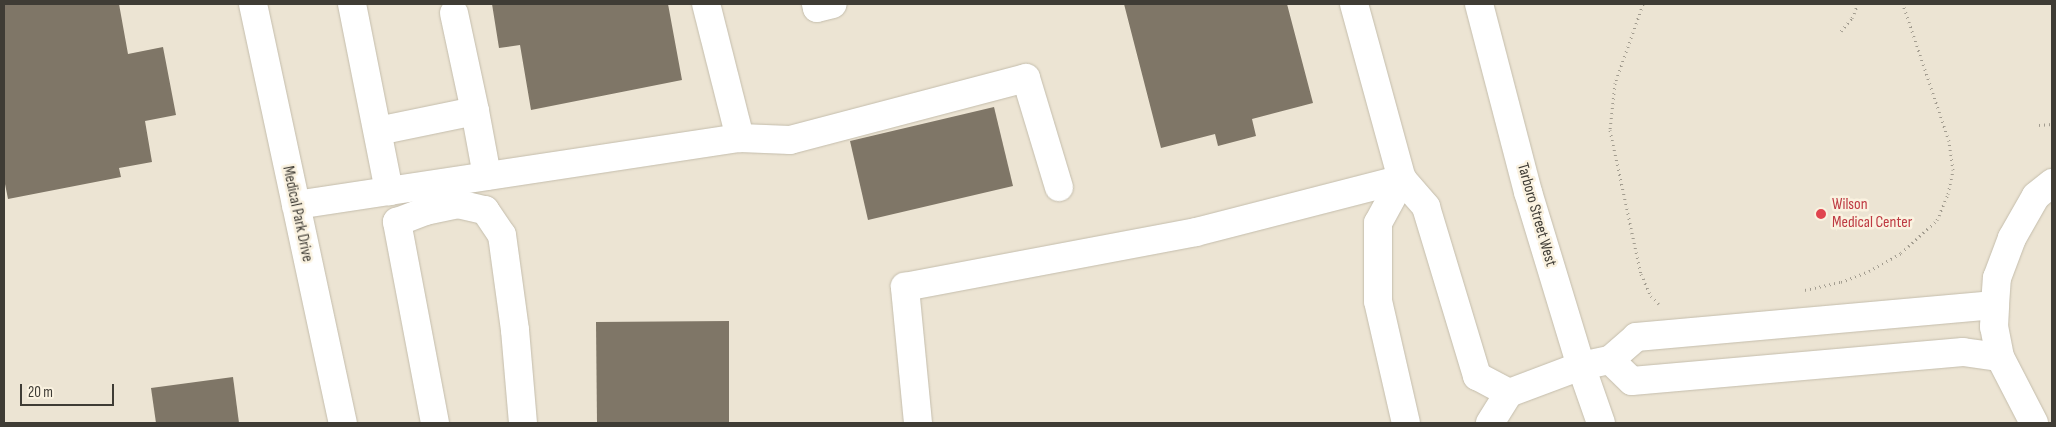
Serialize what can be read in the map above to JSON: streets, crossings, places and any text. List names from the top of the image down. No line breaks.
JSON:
{"streets":{"main road":["Medical Park Drive","Tarboro Street West"]},"places":["Wilson Medical Center"],"scale_bar":"20 m"}
